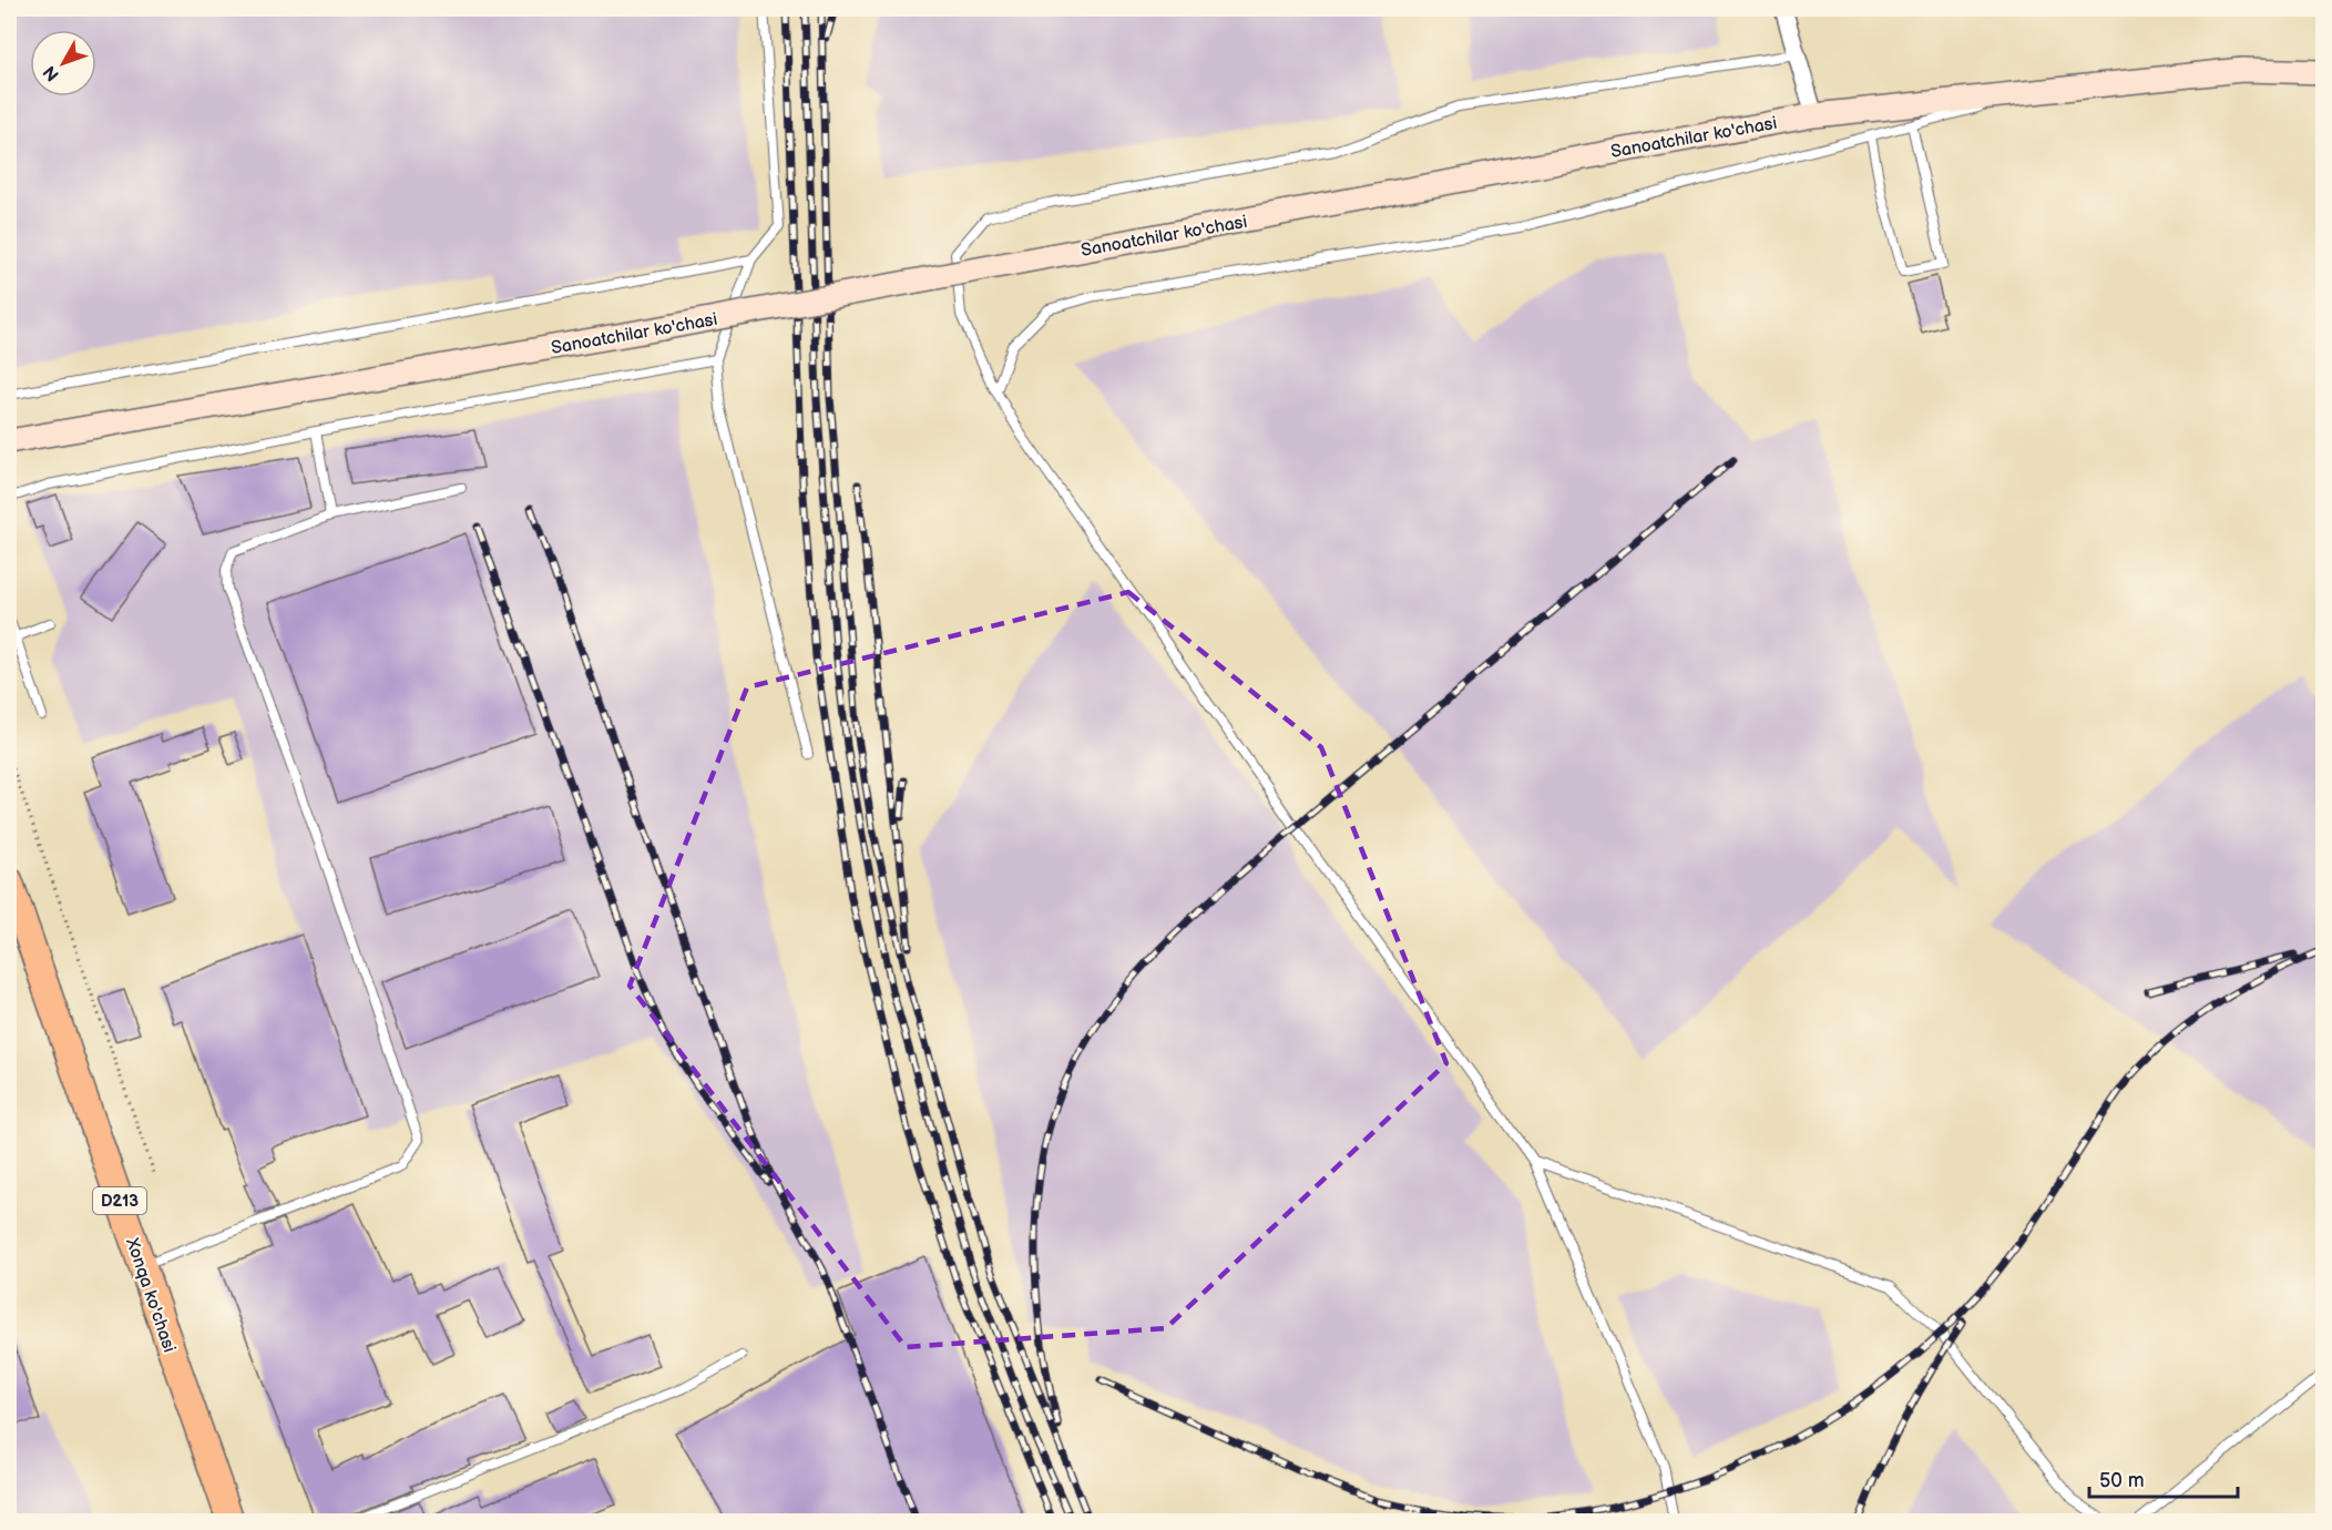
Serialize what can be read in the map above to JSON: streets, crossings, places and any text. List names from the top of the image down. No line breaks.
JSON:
{"streets":{"main road":["Sanoatchilar ko'chasi","D213","Xonqa ko'chasi"]},"scale_bar":"50 m","north":"bottom left"}
